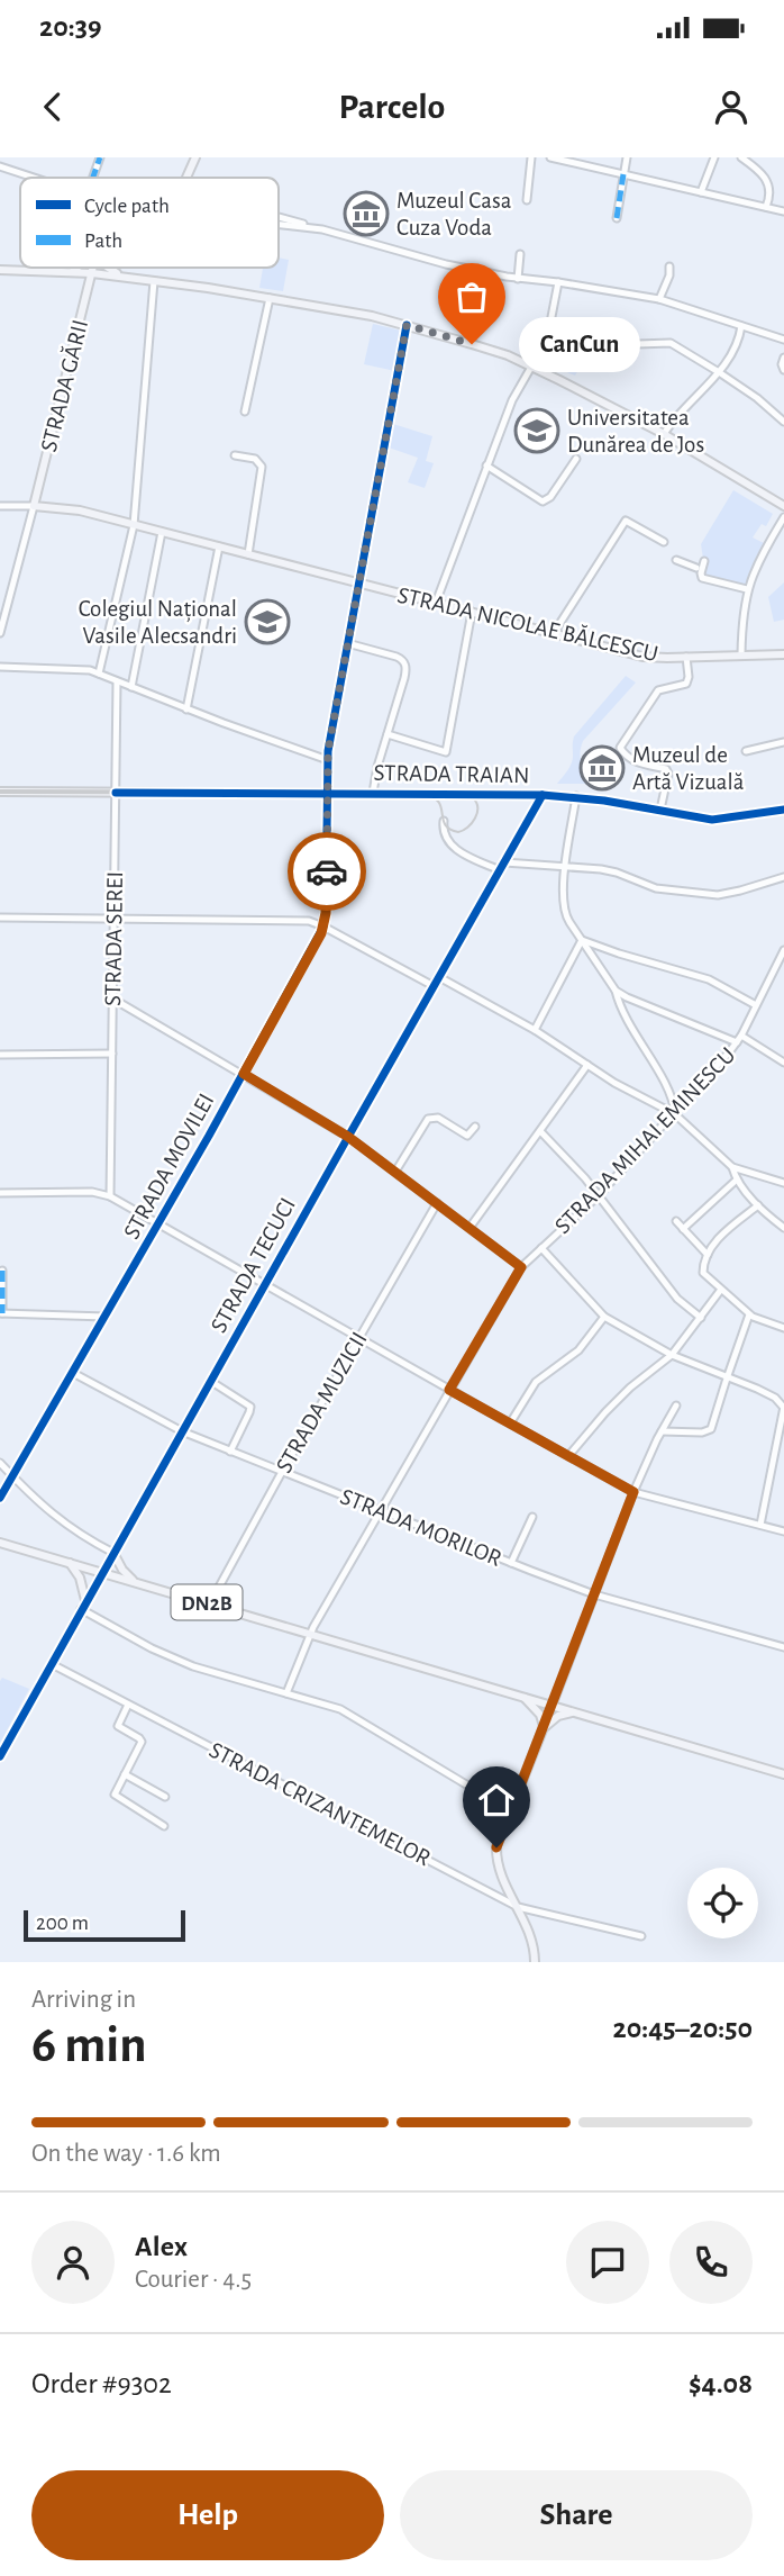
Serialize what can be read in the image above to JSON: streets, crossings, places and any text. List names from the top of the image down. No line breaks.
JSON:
{"streets":{"main road":["STRADA GĂRII","STRADA NICOLAE BĂLCESCU","STRADA TRAIAN","STRADA TECUCI","DN2B"],"street":["STRADA SEREI","STRADA MIHAI EMINESCU","STRADA MOVILEI","STRADA MUZICII","STRADA MORILOR","STRADA CRIZANTEMELOR"]},"crossings":[["STRADA GĂRII","STRADA NICOLAE BĂLCESCU"],["STRADA NICOLAE BĂLCESCU","STRADA MOVILEI"],["STRADA TRAIAN","STRADA SEREI"],["STRADA TRAIAN","STRADA MOVILEI"],["STRADA TRAIAN","STRADA TECUCI"],["STRADA MIHAI EMINESCU","STRADA MORILOR"],["STRADA MIHAI EMINESCU","DN2B"],["STRADA MOVILEI","STRADA MORILOR"],["STRADA TECUCI","STRADA MORILOR"],["STRADA TECUCI","DN2B"],["STRADA TECUCI","STRADA CRIZANTEMELOR"],["STRADA MUZICII","STRADA MORILOR"],["STRADA MUZICII","DN2B"]],"places":{"museum":["Muzeul Casa Cuza Voda","Muzeul de Artă Vizuală"],"other":["CanCun"],"school or university":["Universitatea Dunărea de Jos","Colegiul Național Vasile Alecsandri"]},"legend":["Cycle path","Path"],"scale_bar":"200 m","page":{"status":"20:39","header":"Parcelo","bubble":"CanCun","scale":"200 m","heading":["6 min","Arriving in","20:45–20:50"],"panel":["Alex","Courier · 4.5","Order #9302","$4.08"],"bar":"On the way · 1.6 km","buttons":["Help","Share"]}}
